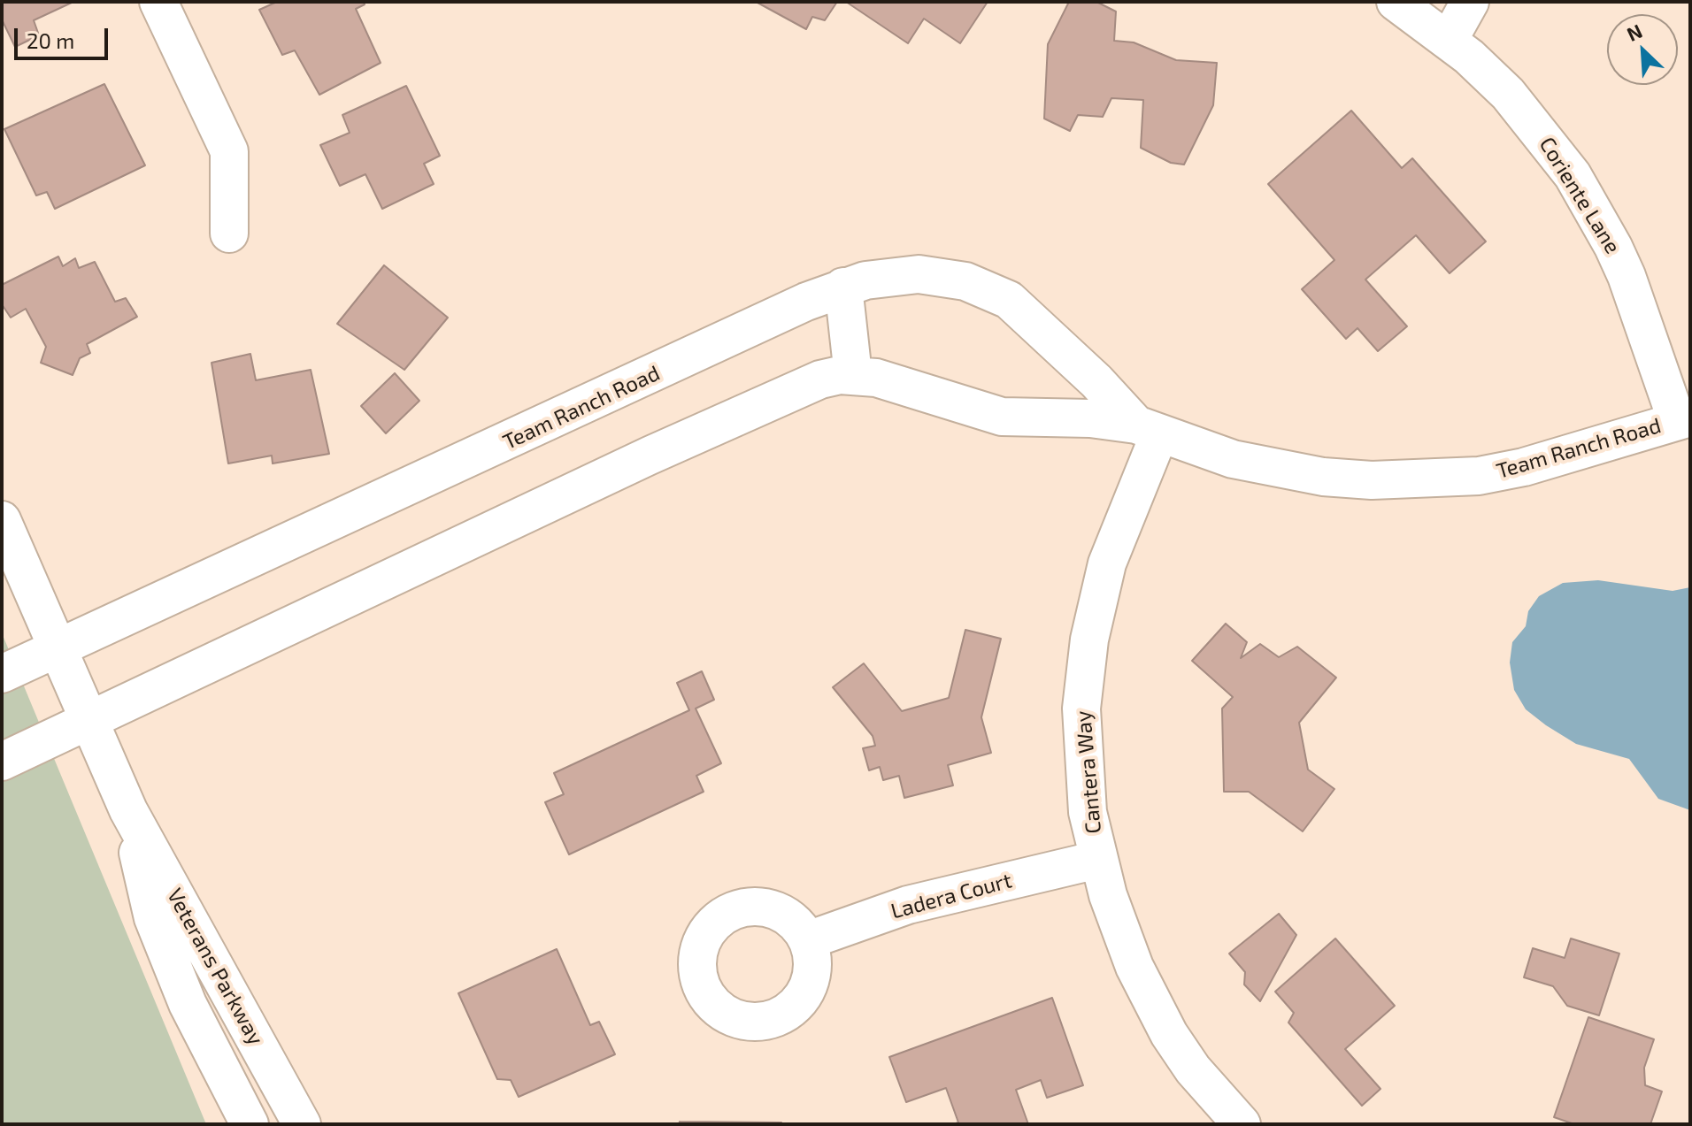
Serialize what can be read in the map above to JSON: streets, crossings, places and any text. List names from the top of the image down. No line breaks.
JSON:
{"streets":{"street":["Coriente Lane","Team Ranch Road","Cantera Way","Ladera Court","Veterans Parkway"]},"crossings":[["Coriente Lane","Team Ranch Road"],["Team Ranch Road","Cantera Way"],["Team Ranch Road","Veterans Parkway"],["Cantera Way","Ladera Court"]],"scale_bar":"20 m","north":"top left"}
